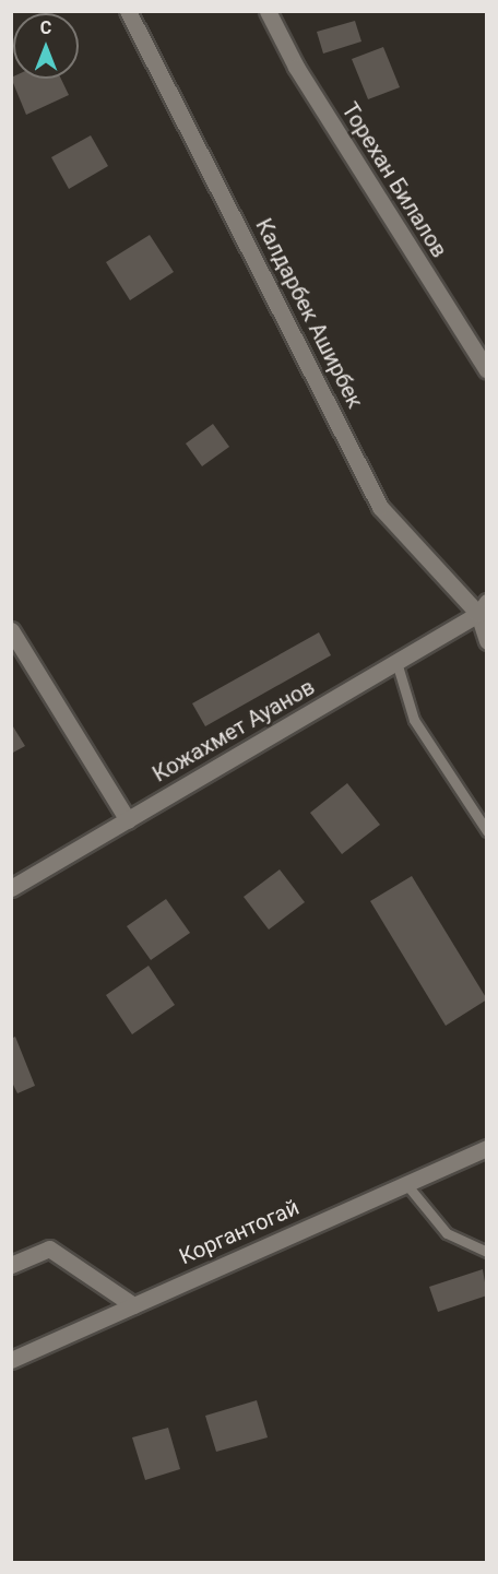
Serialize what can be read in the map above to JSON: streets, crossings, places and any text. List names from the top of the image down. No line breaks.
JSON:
{"streets":{"street":["Торехан Билалов","Калдарбек Аширбек","Кожахмет Ауанов","Коргантогай"]},"crossings":[["Калдарбек Аширбек","Кожахмет Ауанов"]],"north":"top"}
